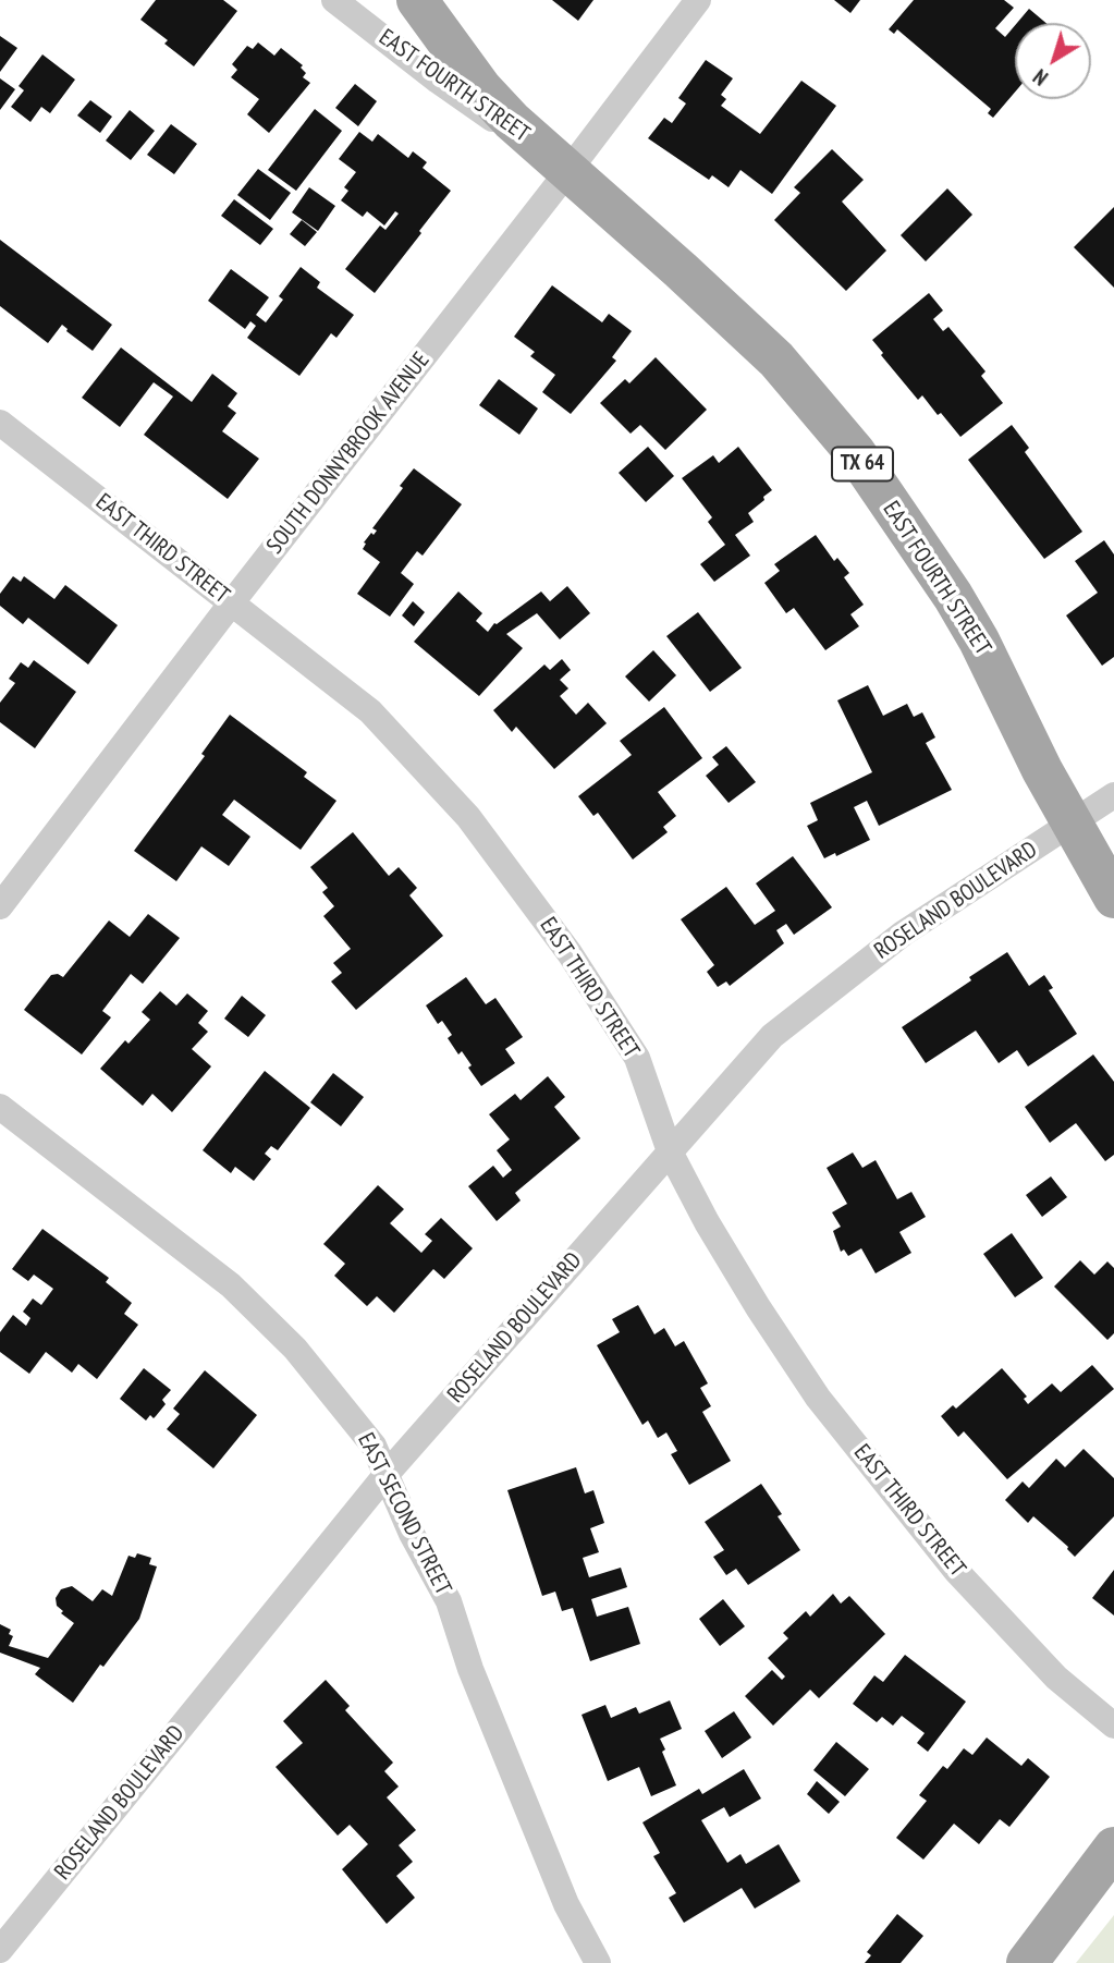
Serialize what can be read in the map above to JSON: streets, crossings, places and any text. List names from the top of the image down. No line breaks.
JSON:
{"streets":{"main road":["EAST FOURTH STREET","TX 64"],"street":["SOUTH DONNYBROOK AVENUE","EAST THIRD STREET","ROSELAND BOULEVARD","EAST SECOND STREET"]},"crossings":[["EAST FOURTH STREET","SOUTH DONNYBROOK AVENUE"],["EAST FOURTH STREET","ROSELAND BOULEVARD"],["SOUTH DONNYBROOK AVENUE","EAST THIRD STREET"],["EAST THIRD STREET","ROSELAND BOULEVARD"],["ROSELAND BOULEVARD","EAST SECOND STREET"]],"north":"bottom left"}
